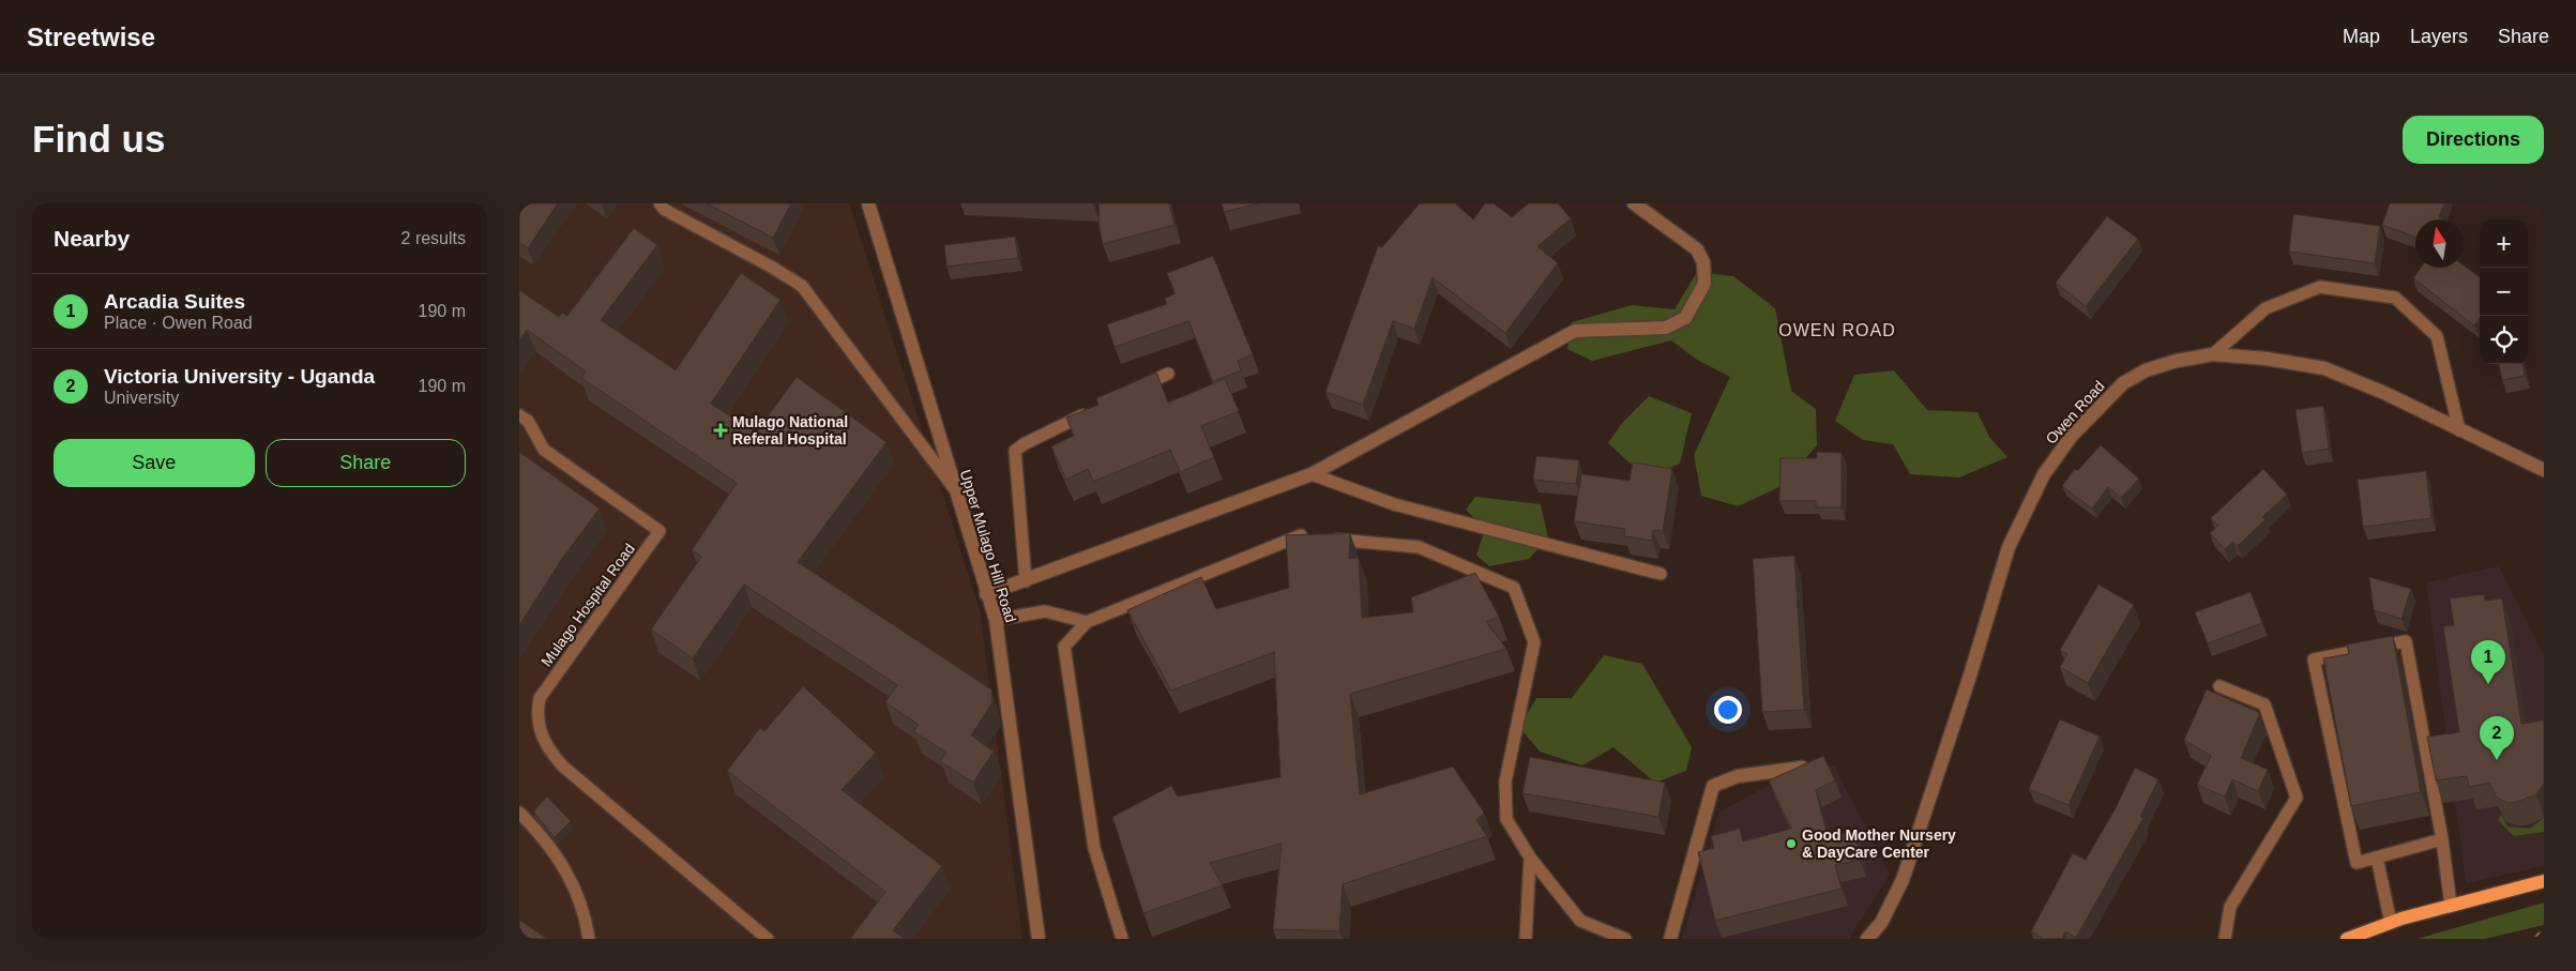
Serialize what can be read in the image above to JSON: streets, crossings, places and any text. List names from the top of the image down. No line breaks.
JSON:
{"streets":{"street":["Owen Road","Upper Mulago Hill Road"],"lane":["Mulago Hospital Road"]},"districts":["OWEN ROAD"],"places":{"health":["Mulago National Referal Hospital"],"other":["Good Mother Nursery & DayCare Center"]},"north":"top","page":{"header":"Streetwise","nav":["Map","Layers","Share"],"buttons":["Directions",["Save","Share"]],"title":"Find us","heading":["Nearby","2 results"],"map_buttons":["+","−"],"list":[{"mark":"1","name":"Arcadia Suites","note":"Place · Owen Road","value":"190 m"},{"mark":"2","name":"Victoria University - Uganda","note":"University","value":"190 m"}],"pins":["1","2"]}}
